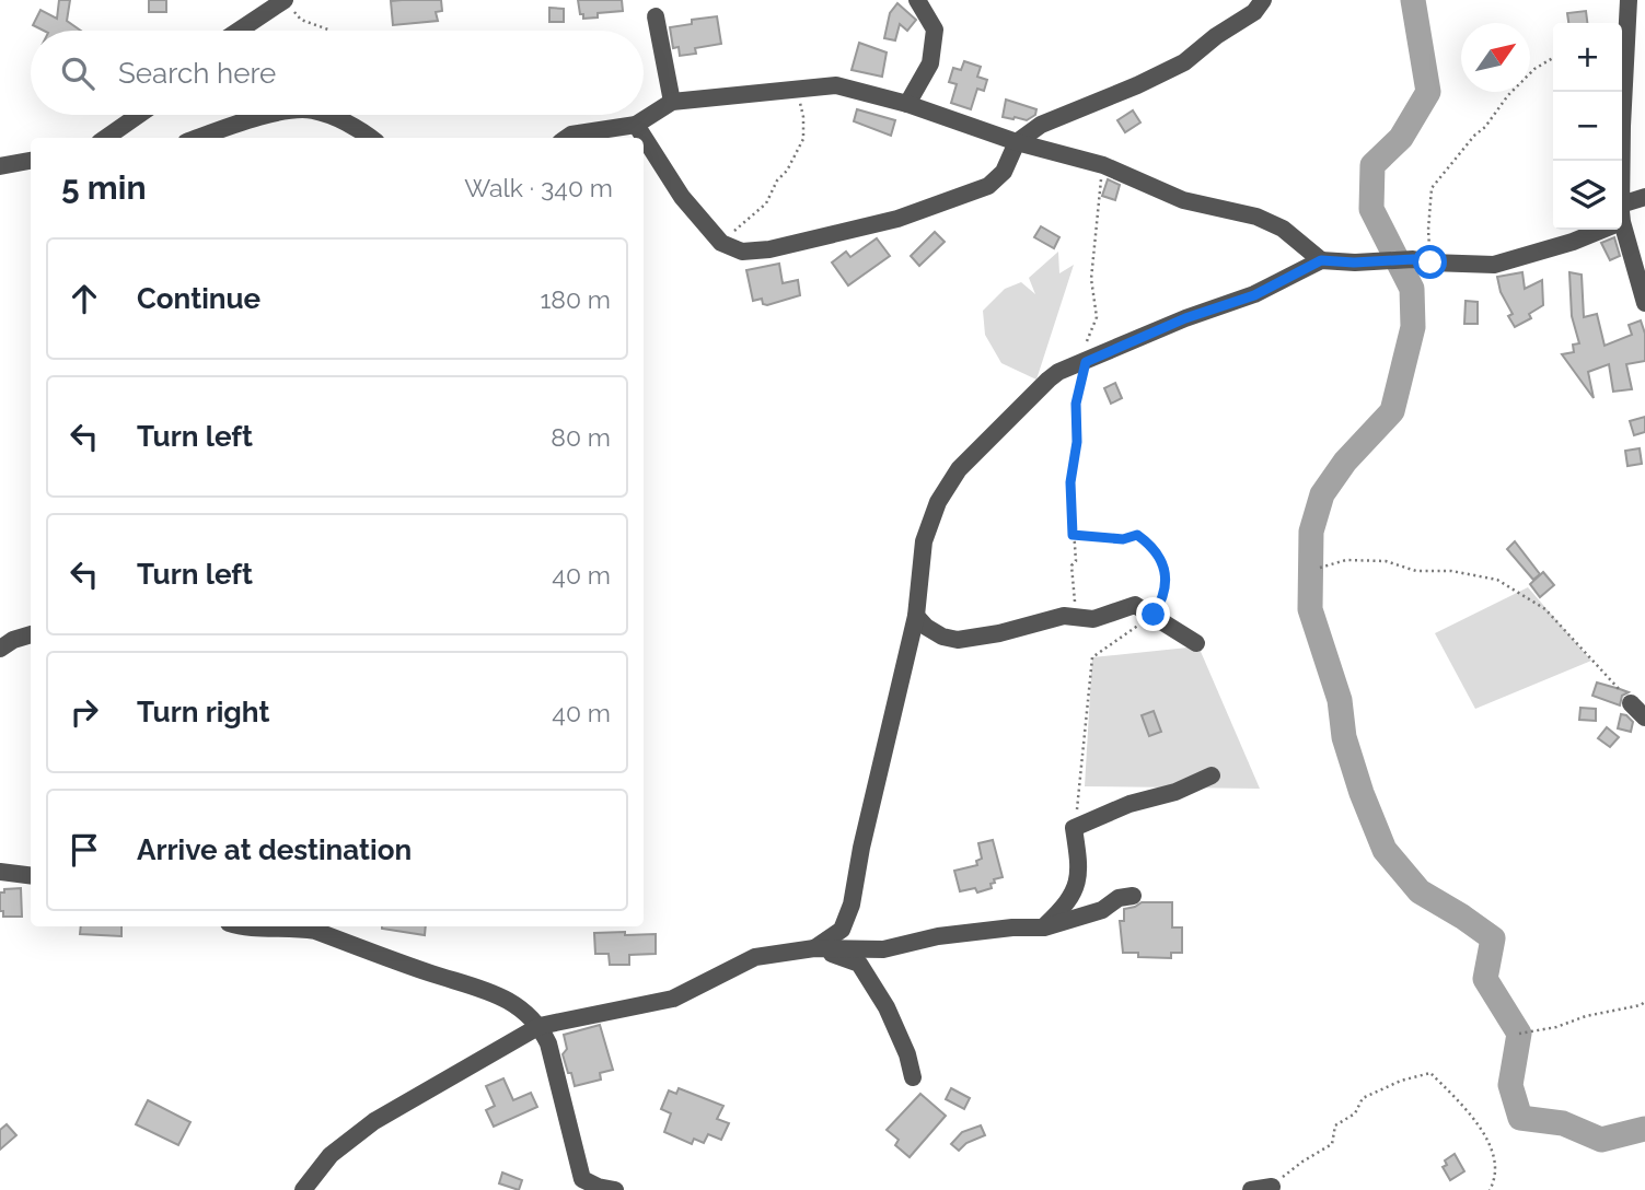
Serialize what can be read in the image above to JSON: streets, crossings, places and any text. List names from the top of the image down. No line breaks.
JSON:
{"north":"top right","page":{"map_buttons":["+","−"],"search":"Search here","heading":["5 min","Walk · 340 m"],"list":[["Continue","180 m"],["Turn left","80 m"],["Turn left","40 m"],["Turn right","40 m"],"Arrive at destination"]}}
